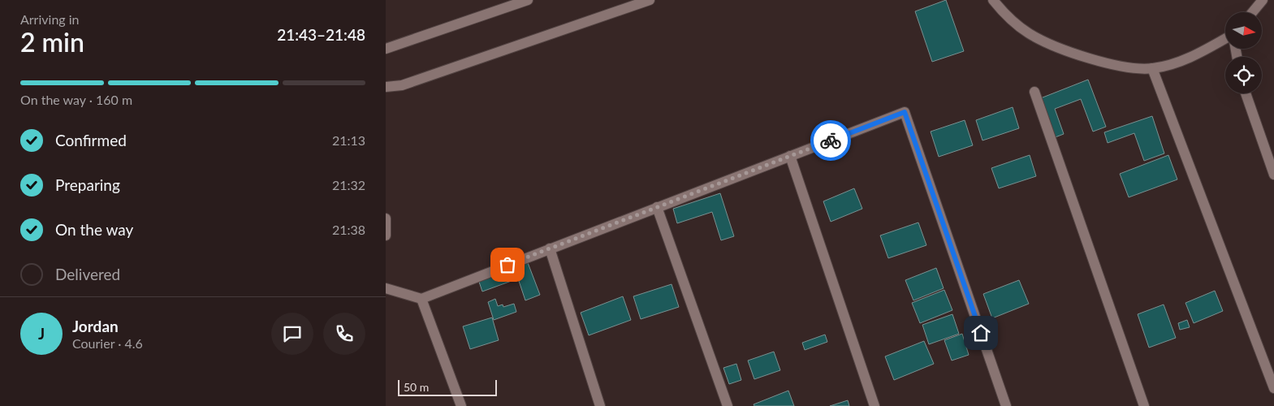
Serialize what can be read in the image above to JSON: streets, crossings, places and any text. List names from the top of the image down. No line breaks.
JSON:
{"scale_bar":"50 m","north":"right","page":{"heading":["2 min","Arriving in","21:43–21:48"],"panel":["Jordan","Courier · 4.6"],"bar":"On the way · 160 m","list":[["Confirmed","21:13"],["Preparing","21:32"],["On the way","21:38"],"Delivered"],"round":"J","scale":"50 m"}}
